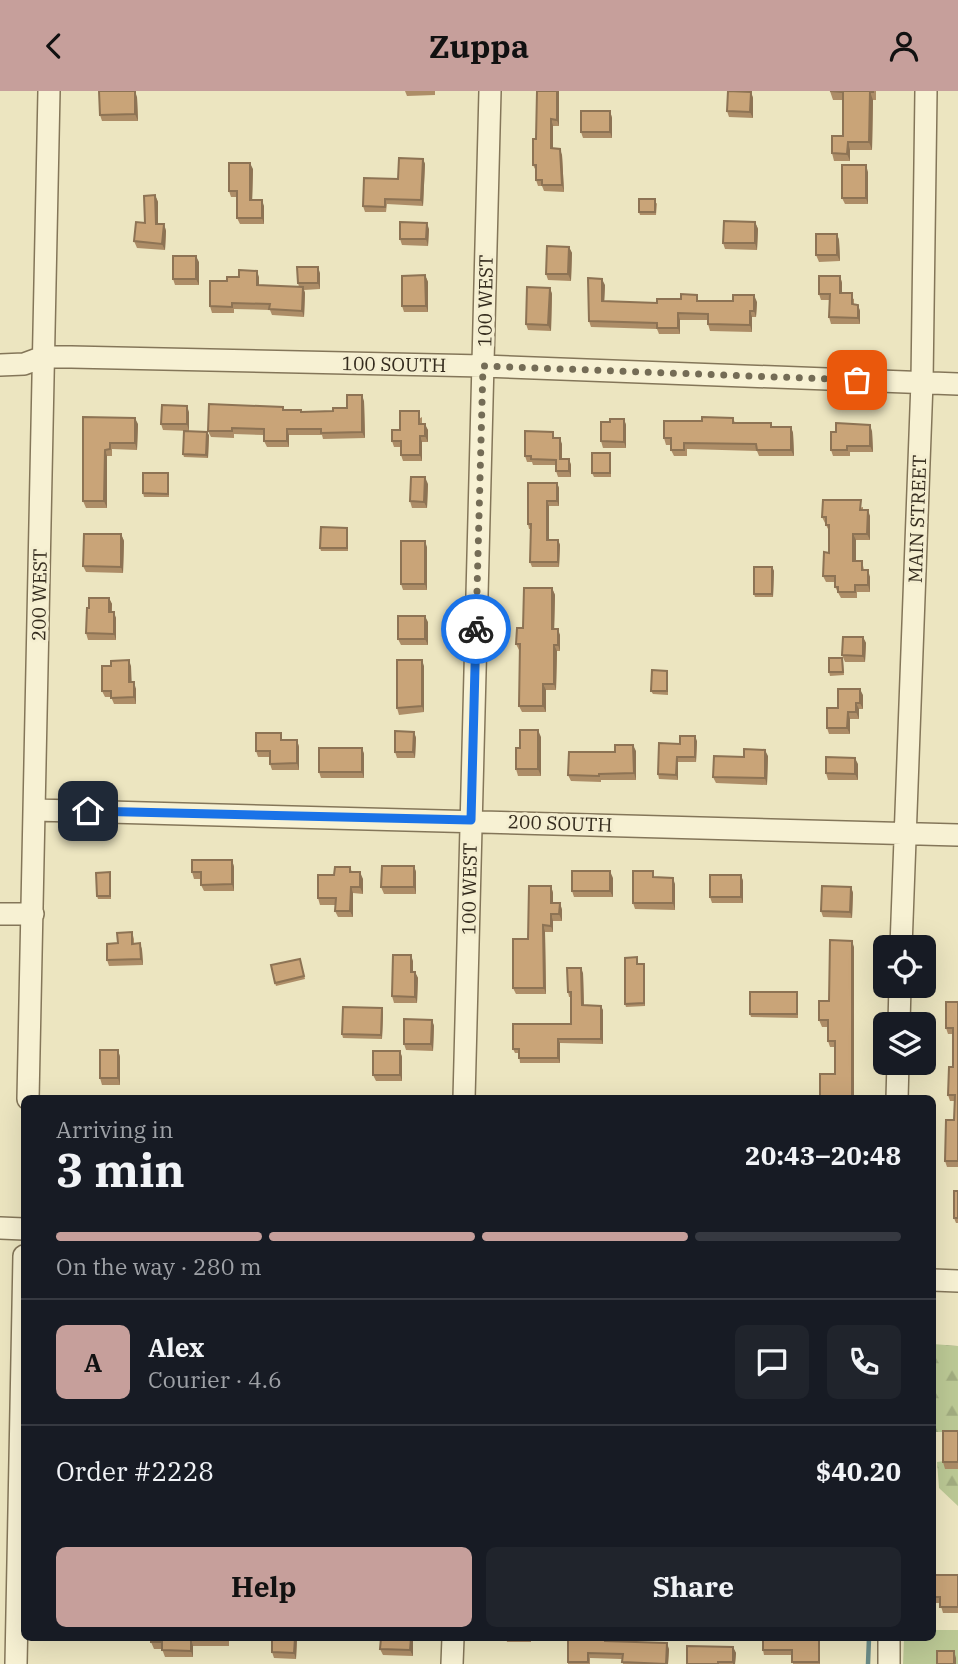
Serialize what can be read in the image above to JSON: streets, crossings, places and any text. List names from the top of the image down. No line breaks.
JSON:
{"streets":{"street":["100 WEST","100 SOUTH","MAIN STREET","200 WEST","200 SOUTH"]},"crossings":[["100 WEST","100 SOUTH"],["100 WEST","200 SOUTH"],["100 SOUTH","MAIN STREET"],["100 SOUTH","200 WEST"],["MAIN STREET","200 SOUTH"],["200 WEST","200 SOUTH"]],"page":{"header":"Zuppa","heading":["3 min","Arriving in","20:43–20:48"],"panel":["Alex","Courier · 4.6","Order #2228","$40.20"],"bar":"On the way · 280 m","round":"A","buttons":["Help","Share"]}}
